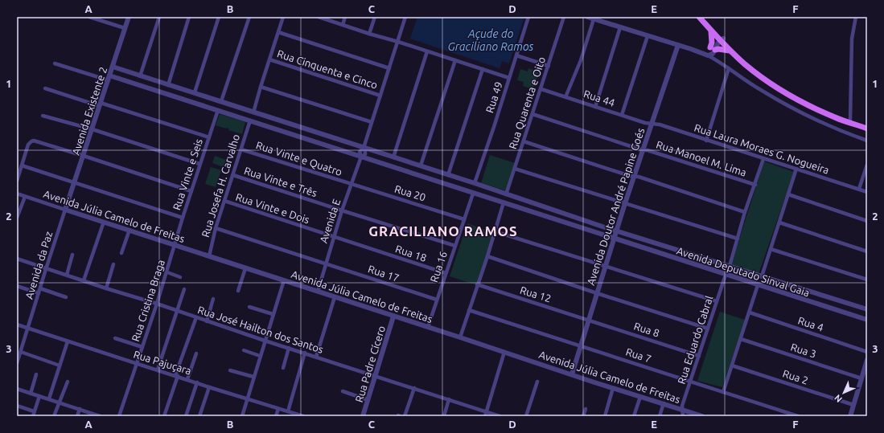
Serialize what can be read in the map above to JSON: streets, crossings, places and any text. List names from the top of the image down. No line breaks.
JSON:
{"streets":{"street":["Rua Cinquenta e Cinco","Rua 49","Rua 44","Rua Quarenta e Oito","Avenida Existente 2","Rua Laura Moraes G. Nogueira","Rua Vinte e Quatro","Rua Manoel M. Lima","Rua Vinte e Seis","Rua Vinte e Três","Rua Josefa H. Carvalho","Rua 20","Avenida Doutor André Papine Goés","Rua Vinte e Dois","Avenida Júlia Camelo de Freitas","Avenida E","Rua 18","Avenida da Paz","Rua 16","Avenida Deputado Sinval Gaia","Rua 17","Rua 12","Rua Cristina Braga","Rua 4","Rua José Hailton dos Santos","Rua 8","Rua Eduardo Cabral","Rua 3","Rua 7","Rua Pajuçara","Rua Padre Cícero","Rua 2"]},"crossings":[["Rua Cinquenta e Cinco","Avenida E"],["Rua 49","Avenida Deputado Sinval Gaia"],["Rua 44","Rua Quarenta e Oito"],["Rua 44","Rua Laura Moraes G. Nogueira"],["Rua 44","Avenida Doutor André Papine Goés"],["Rua Quarenta e Oito","Rua Manoel M. Lima"],["Rua Quarenta e Oito","Avenida Deputado Sinval Gaia"],["Avenida Existente 2","Avenida Júlia Camelo de Freitas"],["Avenida Existente 2","Avenida da Paz"],["Avenida Existente 2","Avenida Deputado Sinval Gaia"],["Rua Laura Moraes G. Nogueira","Avenida Doutor André Papine Goés"],["Rua Vinte e Quatro","Rua Josefa H. Carvalho"],["Rua Vinte e Quatro","Rua 20"],["Rua Vinte e Quatro","Avenida E"],["Rua Manoel M. Lima","Avenida Doutor André Papine Goés"],["Rua Vinte e Seis","Avenida Júlia Camelo de Freitas"],["Rua Vinte e Seis","Avenida Deputado Sinval Gaia"],["Rua Vinte e Seis","Rua Cristina Braga"],["Rua Vinte e Três","Rua Josefa H. Carvalho"],["Rua Vinte e Três","Avenida E"],["Rua Vinte e Três","Rua 16"],["Rua Josefa H. Carvalho","Rua Vinte e Dois"],["Rua Josefa H. Carvalho","Avenida Júlia Camelo de Freitas"],["Rua Josefa H. Carvalho","Avenida Deputado Sinval Gaia"],["Rua Josefa H. Carvalho","Rua 17"],["Rua 20","Avenida E"],["Rua 20","Rua 16"],["Avenida Doutor André Papine Goés","Avenida Júlia Camelo de Freitas"],["Avenida Doutor André Papine Goés","Avenida Deputado Sinval Gaia"],["Avenida Doutor André Papine Goés","Rua 12"],["Avenida Doutor André Papine Goés","Rua 8"],["Avenida Doutor André Papine Goés","Rua 7"],["Rua Vinte e Dois","Avenida E"],["Rua Vinte e Dois","Rua 18"],["Avenida Júlia Camelo de Freitas","Avenida E"],["Avenida Júlia Camelo de Freitas","Avenida da Paz"],["Avenida Júlia Camelo de Freitas","Rua 16"],["Avenida Júlia Camelo de Freitas","Rua Cristina Braga"],["Avenida Júlia Camelo de Freitas","Rua Eduardo Cabral"],["Avenida Júlia Camelo de Freitas","Rua Padre Cícero"],["Avenida E","Rua 18"],["Avenida E","Avenida Deputado Sinval Gaia"],["Avenida E","Rua 17"],["Rua 18","Rua 16"],["Avenida da Paz","Rua José Hailton dos Santos"],["Avenida da Paz","Rua Pajuçara"],["Rua 16","Avenida Deputado Sinval Gaia"],["Rua 16","Rua 17"],["Avenida Deputado Sinval Gaia","Rua Eduardo Cabral"],["Rua 12","Rua 8"],["Rua Cristina Braga","Rua José Hailton dos Santos"],["Rua Cristina Braga","Rua Pajuçara"],["Rua José Hailton dos Santos","Rua Padre Cícero"],["Rua 8","Rua Eduardo Cabral"],["Rua Eduardo Cabral","Rua 7"]],"districts":["GRACILIANO RAMOS"],"water":["Açude do Graciliano Ramos"],"north":"bottom left","grid":{"columns":["A","B","C","D","E","F"],"rows":["1","2","3"]}}
